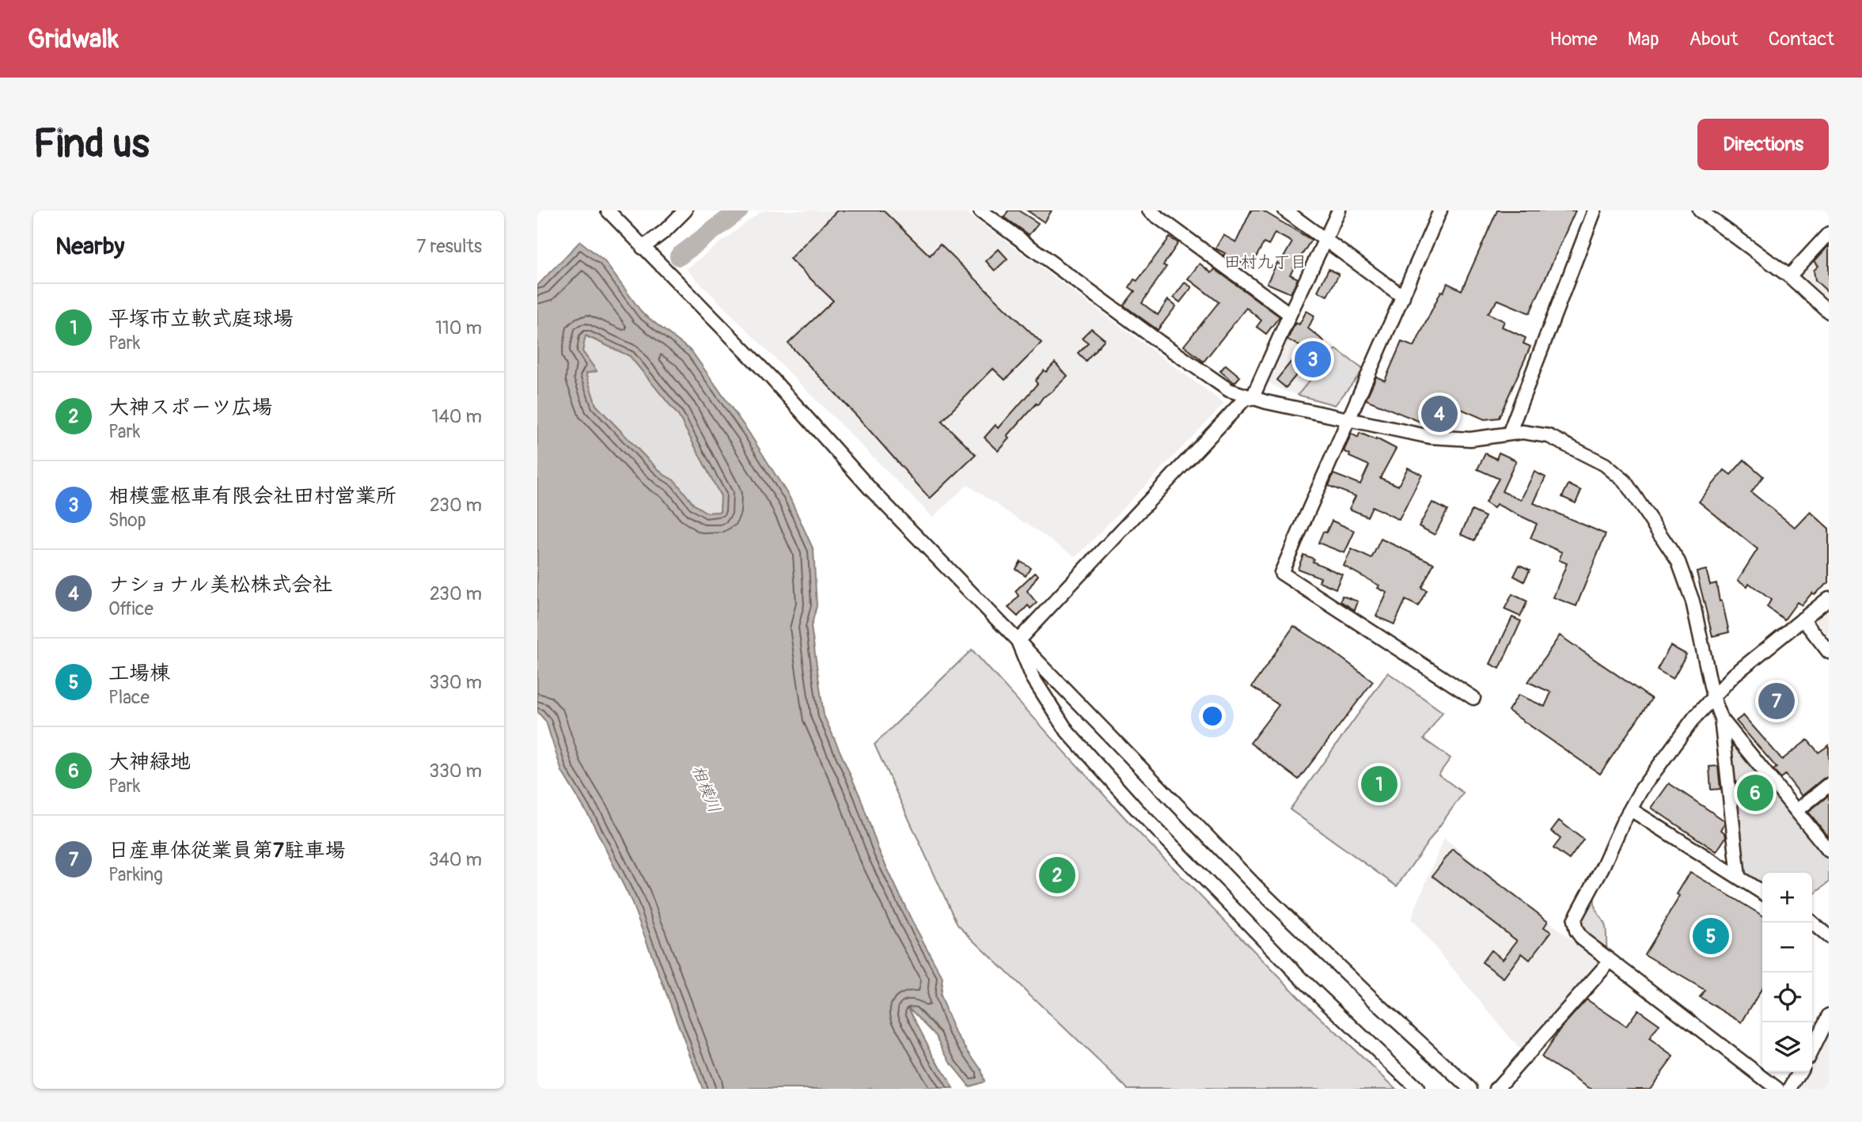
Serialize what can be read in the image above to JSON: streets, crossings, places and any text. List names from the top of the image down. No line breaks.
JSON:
{"districts":["田村九丁目"],"water":["相模川"],"page":{"header":"Gridwalk","nav":["Home","Map","About","Contact"],"buttons":"Directions","title":"Find us","heading":["Nearby","7 results"],"list":[{"mark":"1","name":"平塚市立軟式庭球場","note":"Park","value":"110 m"},{"mark":"2","name":"大神スポーツ広場","note":"Park","value":"140 m"},{"mark":"3","name":"相模霊柩車有限会社田村営業所","note":"Shop","value":"230 m"},{"mark":"4","name":"ナショナル美松株式会社","note":"Office","value":"230 m"},{"mark":"5","name":"工場棟","note":"Place","value":"330 m"},{"mark":"6","name":"大神緑地","note":"Park","value":"330 m"},{"mark":"7","name":"日産車体従業員第7駐車場","note":"Parking","value":"340 m"}],"pins":["3","4","7","1","6","2","5"],"map_buttons":["+","−"]}}
